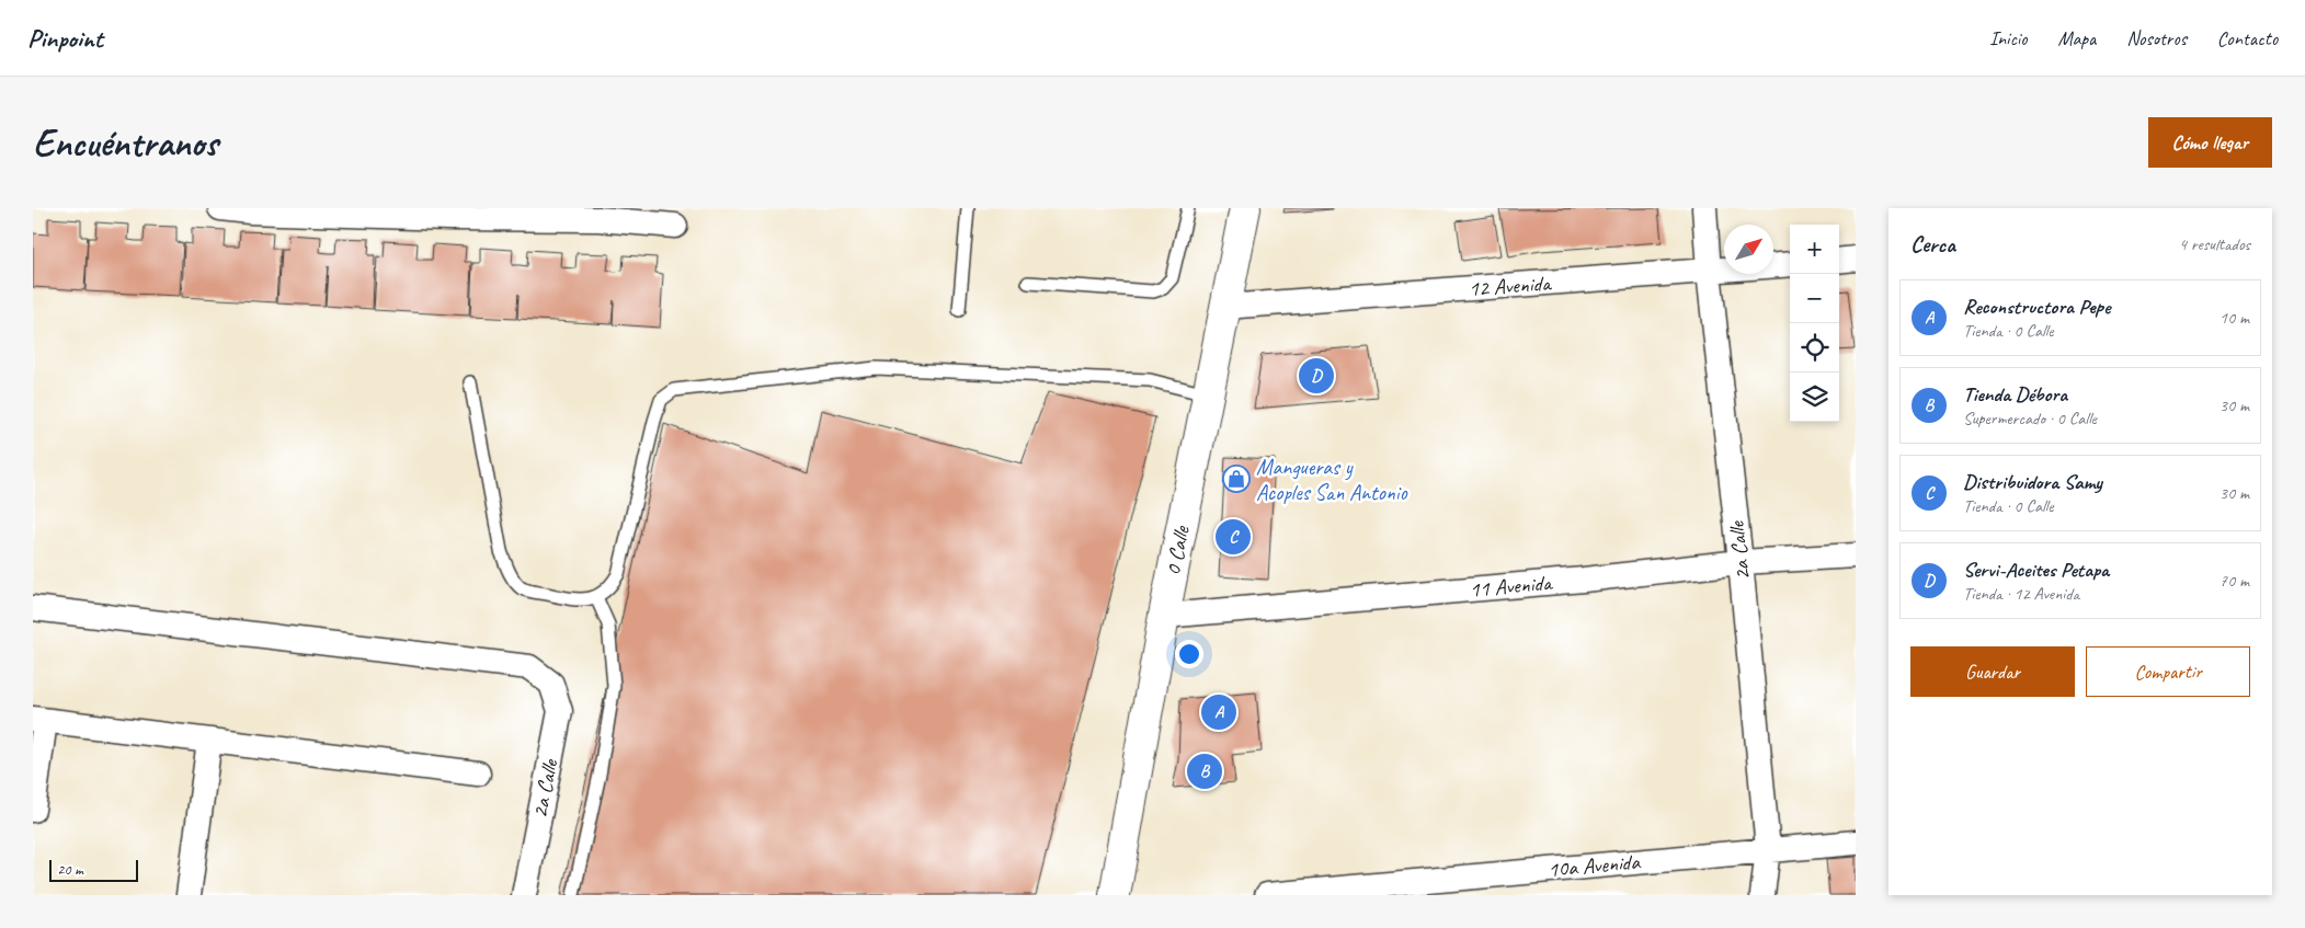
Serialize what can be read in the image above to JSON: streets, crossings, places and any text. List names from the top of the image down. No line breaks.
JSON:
{"streets":{"main road":["0 Calle"],"street":["12 Avenida","2a Calle","11 Avenida","10a Avenida"]},"crossings":[["12 Avenida","0 Calle"],["12 Avenida","2a Calle"],["0 Calle","11 Avenida"],["2a Calle","11 Avenida"],["2a Calle","10a Avenida"]],"places":{"shop":["Mangueras y Acoples San Antonio"]},"scale_bar":"20 m","north":"top right","page":{"header":"Pinpoint","nav":["Inicio","Mapa","Nosotros","Contacto"],"buttons":["Cómo llegar",["Guardar","Compartir"]],"title":"Encuéntranos","heading":["Cerca","4 resultados"],"map_buttons":["+","−"],"list":[{"mark":"A","name":"Reconstructora Pepe","note":"Tienda · 0 Calle","value":"10 m"},{"mark":"B","name":"Tienda Débora","note":"Supermercado · 0 Calle","value":"30 m"},{"mark":"C","name":"Distribuidora Samy","note":"Tienda · 0 Calle","value":"30 m"},{"mark":"D","name":"Servi-Aceites Petapa","note":"Tienda · 12 Avenida","value":"70 m"}],"pins":["D","C","A","B"],"scale":"20 m"}}
